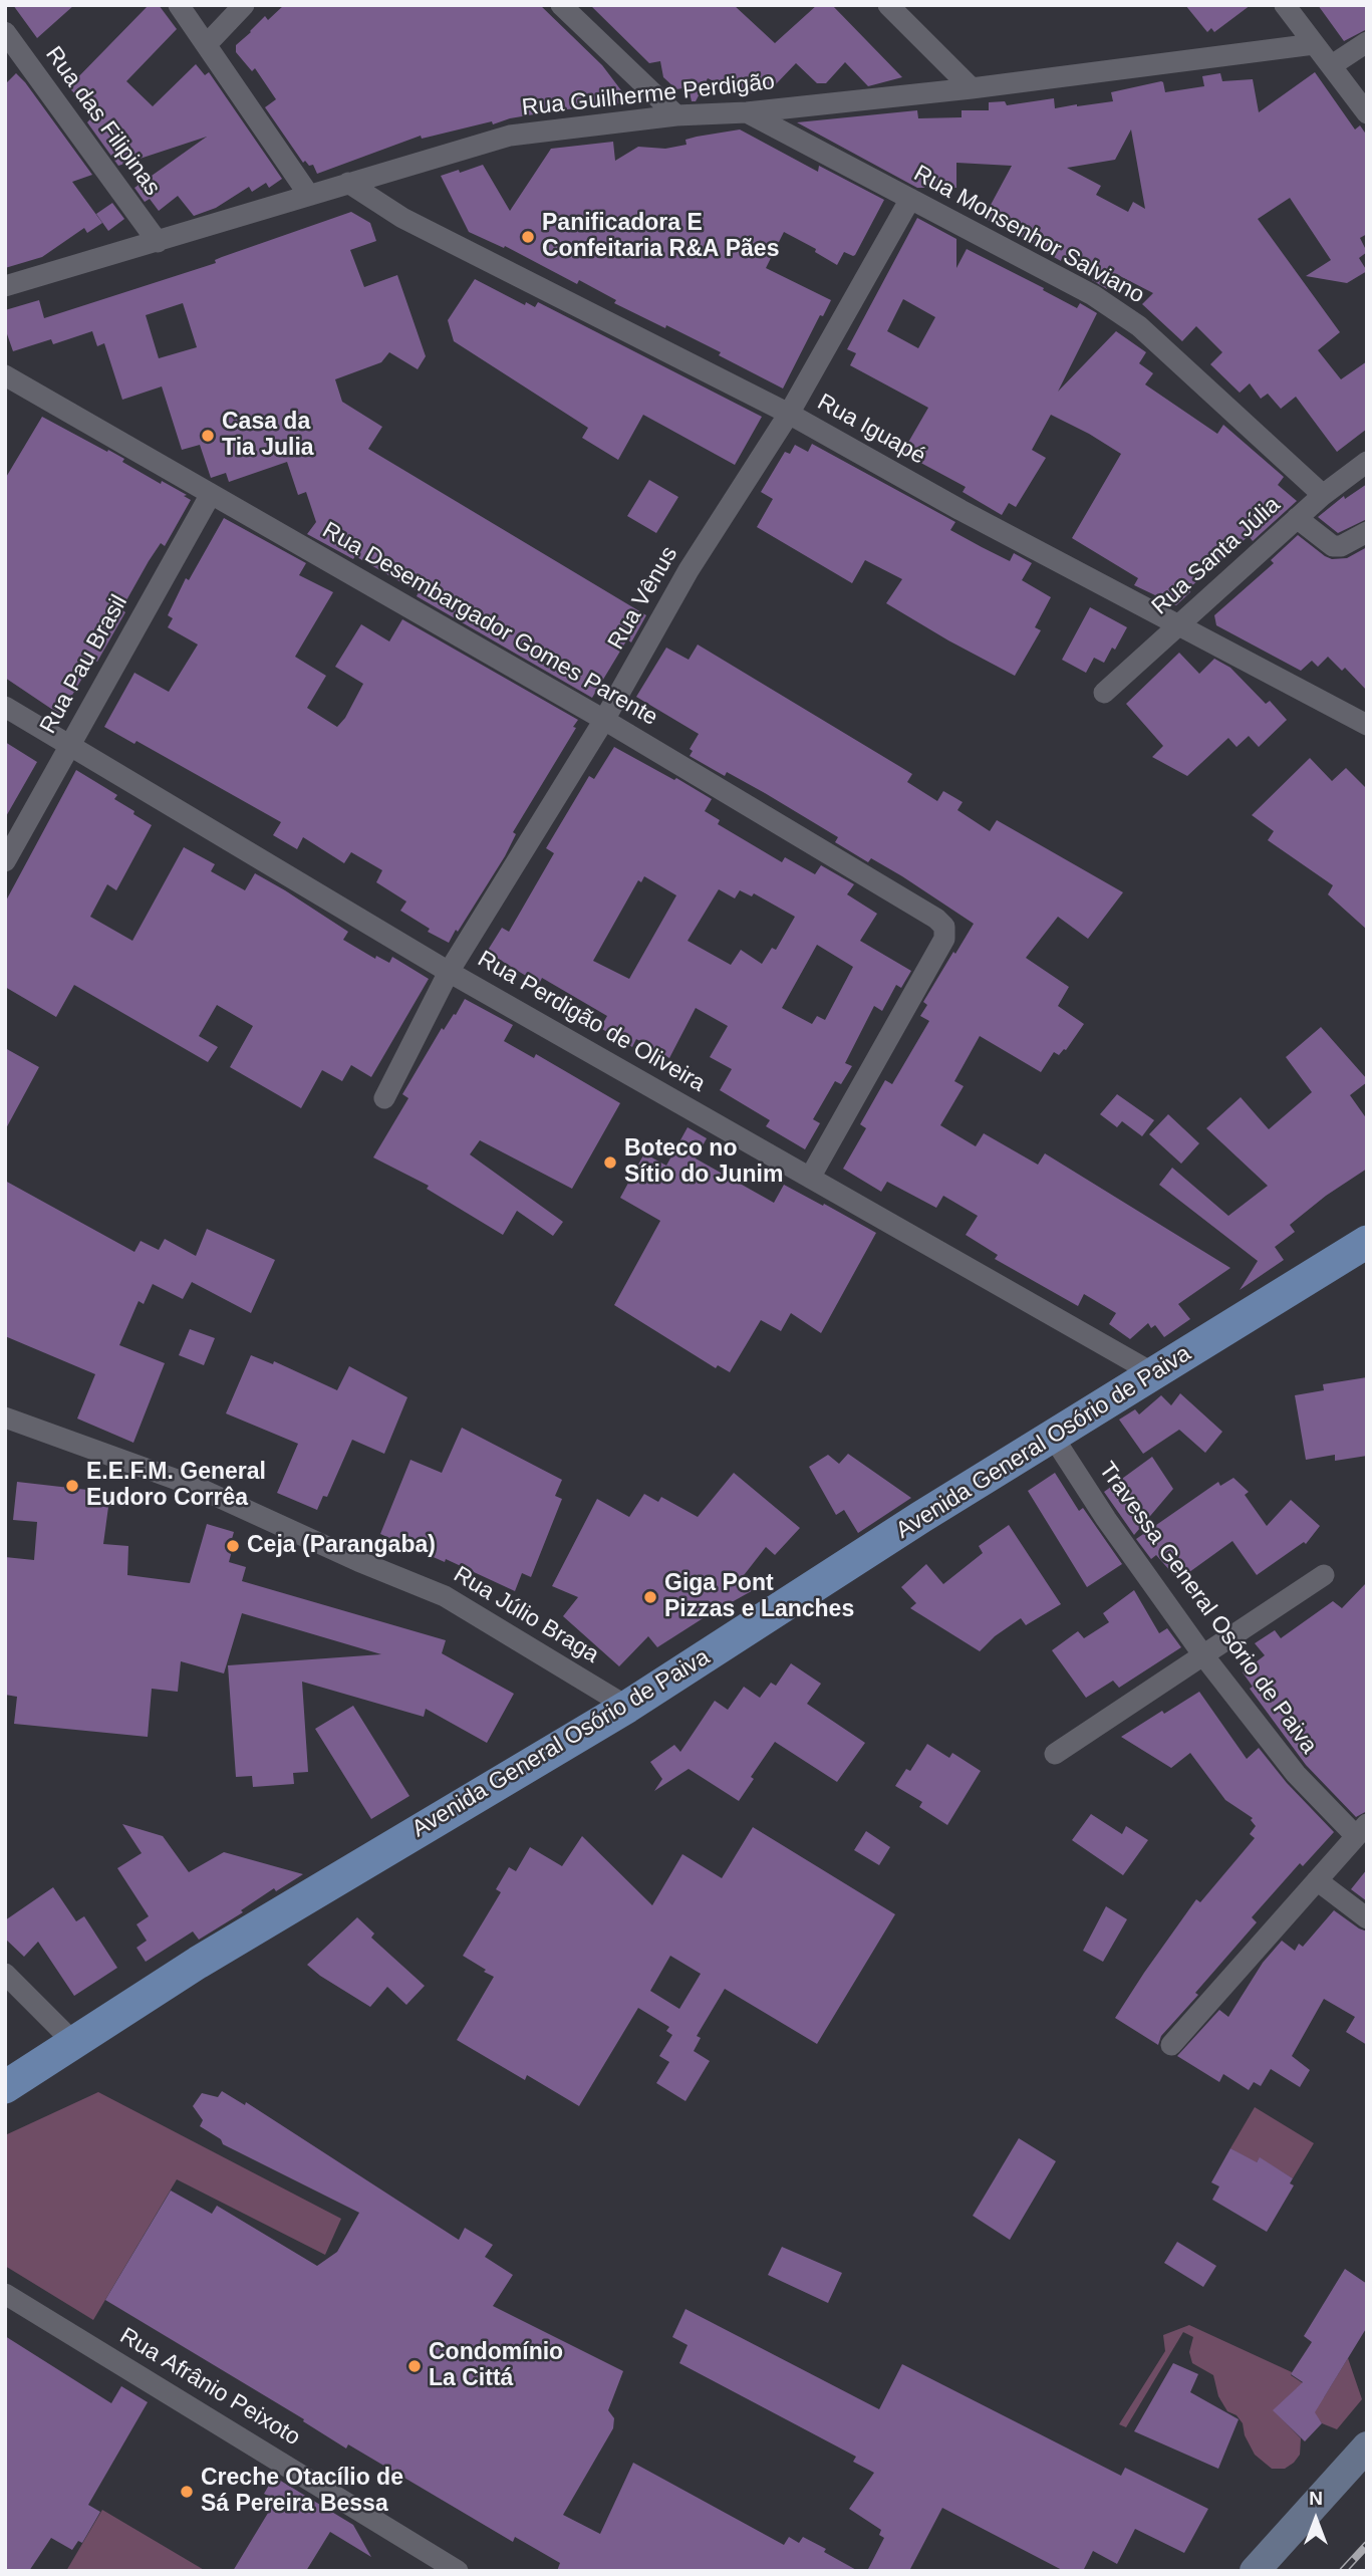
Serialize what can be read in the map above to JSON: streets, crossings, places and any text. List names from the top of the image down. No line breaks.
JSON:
{"streets":{"main road":["Avenida General Osório de Paiva"],"street":["Rua Guilherme Perdigão","Rua das Filipinas","Rua Monsenhor Salviano","Rua Iguapé","Rua Santa Júlia","Rua Vênus","Rua Desembargador Gomes Parente","Rua Pau Brasil","Rua Perdigão de Oliveira","Travessa General Osório de Paiva","Rua Júlio Braga","Rua Afrânio Peixoto"]},"crossings":[["Rua Guilherme Perdigão","Rua das Filipinas"],["Rua Guilherme Perdigão","Rua Monsenhor Salviano"],["Rua Guilherme Perdigão","Rua Iguapé"],["Rua Monsenhor Salviano","Rua Santa Júlia"],["Rua Monsenhor Salviano","Rua Vênus"],["Rua Iguapé","Rua Santa Júlia"],["Rua Iguapé","Rua Vênus"],["Rua Vênus","Rua Desembargador Gomes Parente"],["Rua Vênus","Rua Perdigão de Oliveira"],["Rua Desembargador Gomes Parente","Rua Pau Brasil"],["Rua Desembargador Gomes Parente","Rua Perdigão de Oliveira"],["Rua Pau Brasil","Rua Perdigão de Oliveira"],["Rua Perdigão de Oliveira","Avenida General Osório de Paiva"],["Avenida General Osório de Paiva","Travessa General Osório de Paiva"],["Avenida General Osório de Paiva","Rua Júlio Braga"]],"places":["Panificadora E Confeitaria R&A Pães","Casa da Tia Julia","Boteco no Sítio do Junim","E.E.F.M. General Eudoro Corrêa","Ceja (Parangaba)","Giga Pont Pizzas e Lanches","Condomínio La Cittá","Creche Otacílio de Sá Pereira Bessa"],"north":"top"}
